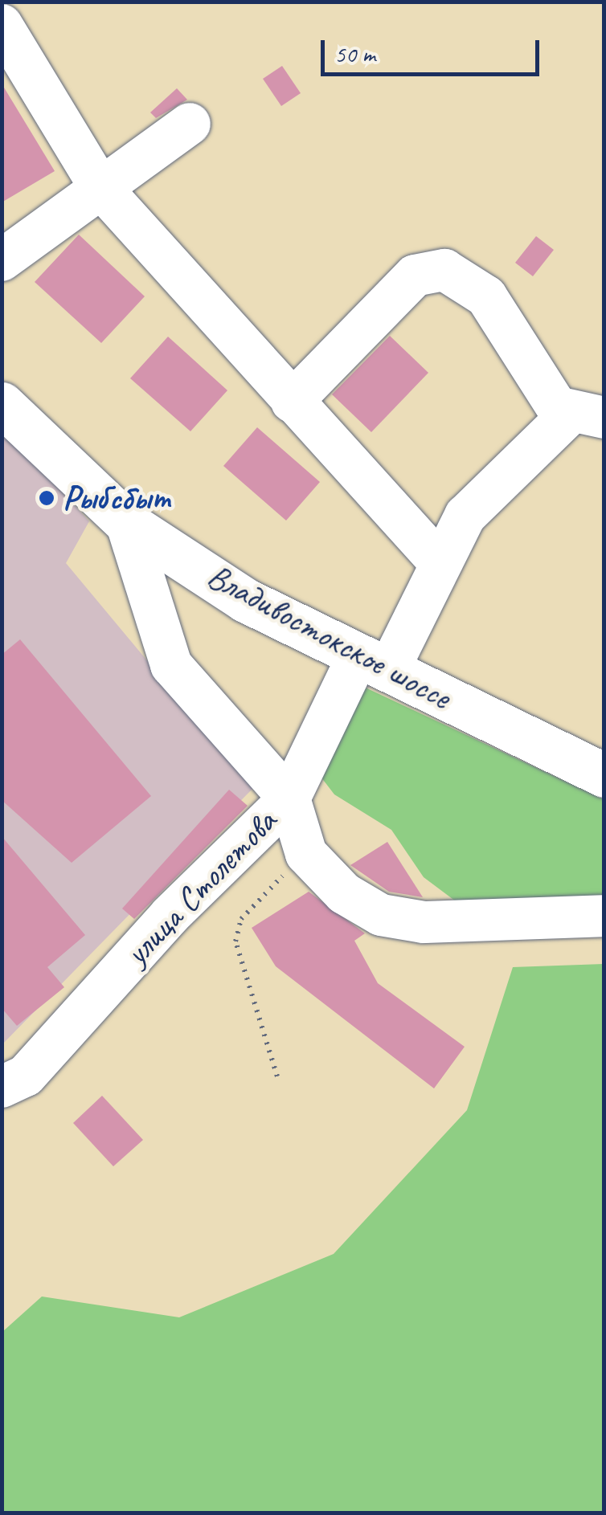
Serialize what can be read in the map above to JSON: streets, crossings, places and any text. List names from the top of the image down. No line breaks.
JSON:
{"streets":{"highway":["Владивостокское шоссе"],"street":["улица Столетова"]},"crossings":[["Владивостокское шоссе","улица Столетова"]],"places":["Рыбсбыт"],"scale_bar":"50 m"}
